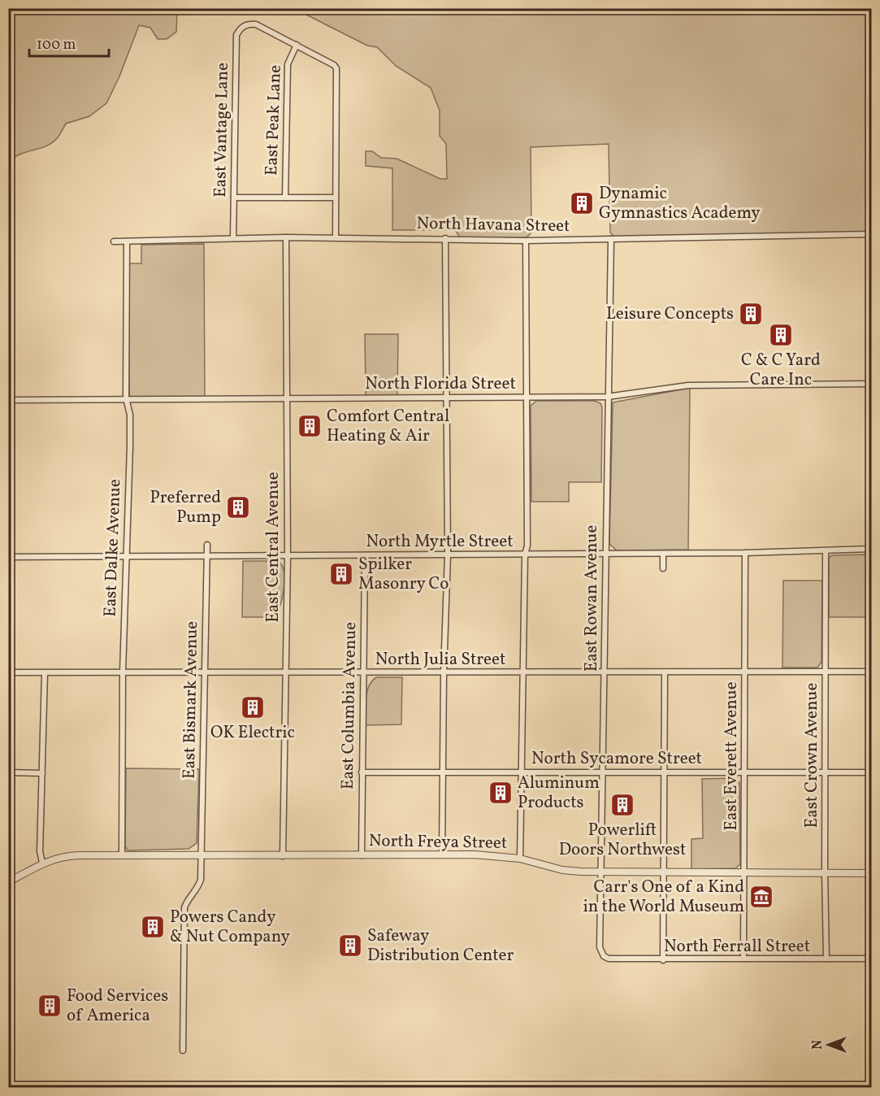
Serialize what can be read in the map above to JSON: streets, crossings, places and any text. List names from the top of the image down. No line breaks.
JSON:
{"streets":{"street":["East Peak Lane","East Vantage Lane","North Havana Street","North Florida Street","North Myrtle Street","East Central Avenue","East Dalke Avenue","East Rowan Avenue","North Julia Street","East Bismark Avenue","East Columbia Avenue","East Crown Avenue","East Everett Avenue","North Sycamore Street","North Freya Street","North Ferrall Street"]},"crossings":[["East Peak Lane","East Vantage Lane"],["East Vantage Lane","North Havana Street"],["North Havana Street","East Central Avenue"],["North Havana Street","East Dalke Avenue"],["North Havana Street","East Rowan Avenue"],["North Florida Street","East Central Avenue"],["North Florida Street","East Dalke Avenue"],["North Florida Street","East Rowan Avenue"],["North Myrtle Street","East Central Avenue"],["North Myrtle Street","East Dalke Avenue"],["North Myrtle Street","East Rowan Avenue"],["North Myrtle Street","East Bismark Avenue"],["North Myrtle Street","East Columbia Avenue"],["North Myrtle Street","East Crown Avenue"],["North Myrtle Street","East Everett Avenue"],["East Central Avenue","North Julia Street"],["East Central Avenue","North Freya Street"],["East Dalke Avenue","North Julia Street"],["East Dalke Avenue","North Freya Street"],["East Rowan Avenue","North Julia Street"],["East Rowan Avenue","North Sycamore Street"],["East Rowan Avenue","North Freya Street"],["East Rowan Avenue","North Ferrall Street"],["North Julia Street","East Bismark Avenue"],["North Julia Street","East Columbia Avenue"],["North Julia Street","East Crown Avenue"],["North Julia Street","East Everett Avenue"],["East Bismark Avenue","North Freya Street"],["East Columbia Avenue","North Sycamore Street"],["East Columbia Avenue","North Freya Street"],["East Crown Avenue","North Sycamore Street"],["East Crown Avenue","North Freya Street"],["East Crown Avenue","North Ferrall Street"],["East Everett Avenue","North Sycamore Street"],["East Everett Avenue","North Freya Street"],["East Everett Avenue","North Ferrall Street"]],"places":{"building":["Dynamic Gymnastics Academy","Leisure Concepts","C & C Yard Care Inc","Comfort Central Heating & Air","Preferred Pump","Spilker Masonry Co","OK Electric","Aluminum Products","Powerlift Doors Northwest","Powers Candy & Nut Company","Safeway Distribution Center","Food Services of America"],"museum":["Carr's One of a Kind in the World Museum"]},"scale_bar":"100 m","north":"left"}
